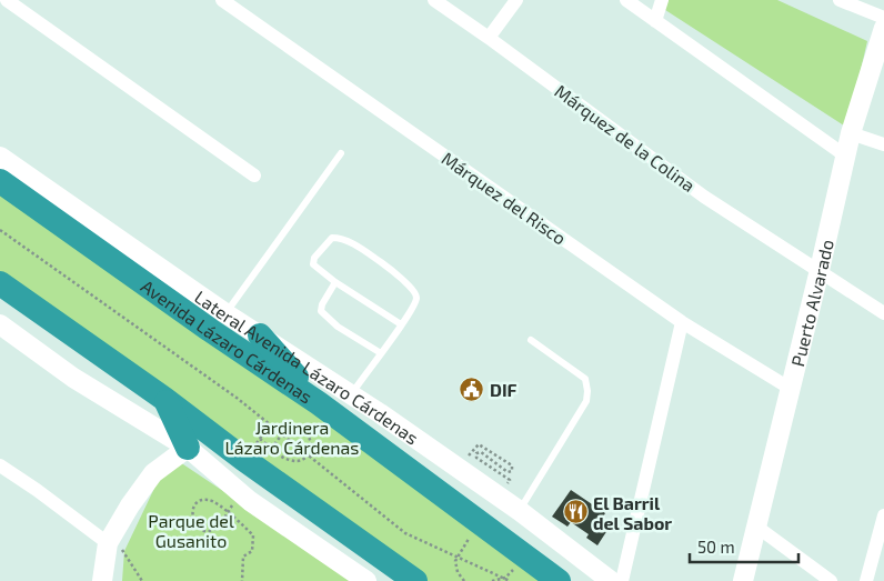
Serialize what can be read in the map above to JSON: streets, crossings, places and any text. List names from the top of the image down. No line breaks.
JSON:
{"streets":{"highway":["Avenida Lázaro Cárdenas"],"main road":["Puerto Alvarado","Lateral Avenida Lázaro Cárdenas"],"street":["Márquez de la Colina","Márquez del Risco"]},"crossings":[["Márquez de la Colina","Puerto Alvarado"],["Márquez del Risco","Puerto Alvarado"]],"parks":["Jardinera Lázaro Cárdenas","Parque del Gusanito"],"places":{"public building":["DIF"],"restaurant":["El Barril del Sabor"]},"scale_bar":"50 m"}
